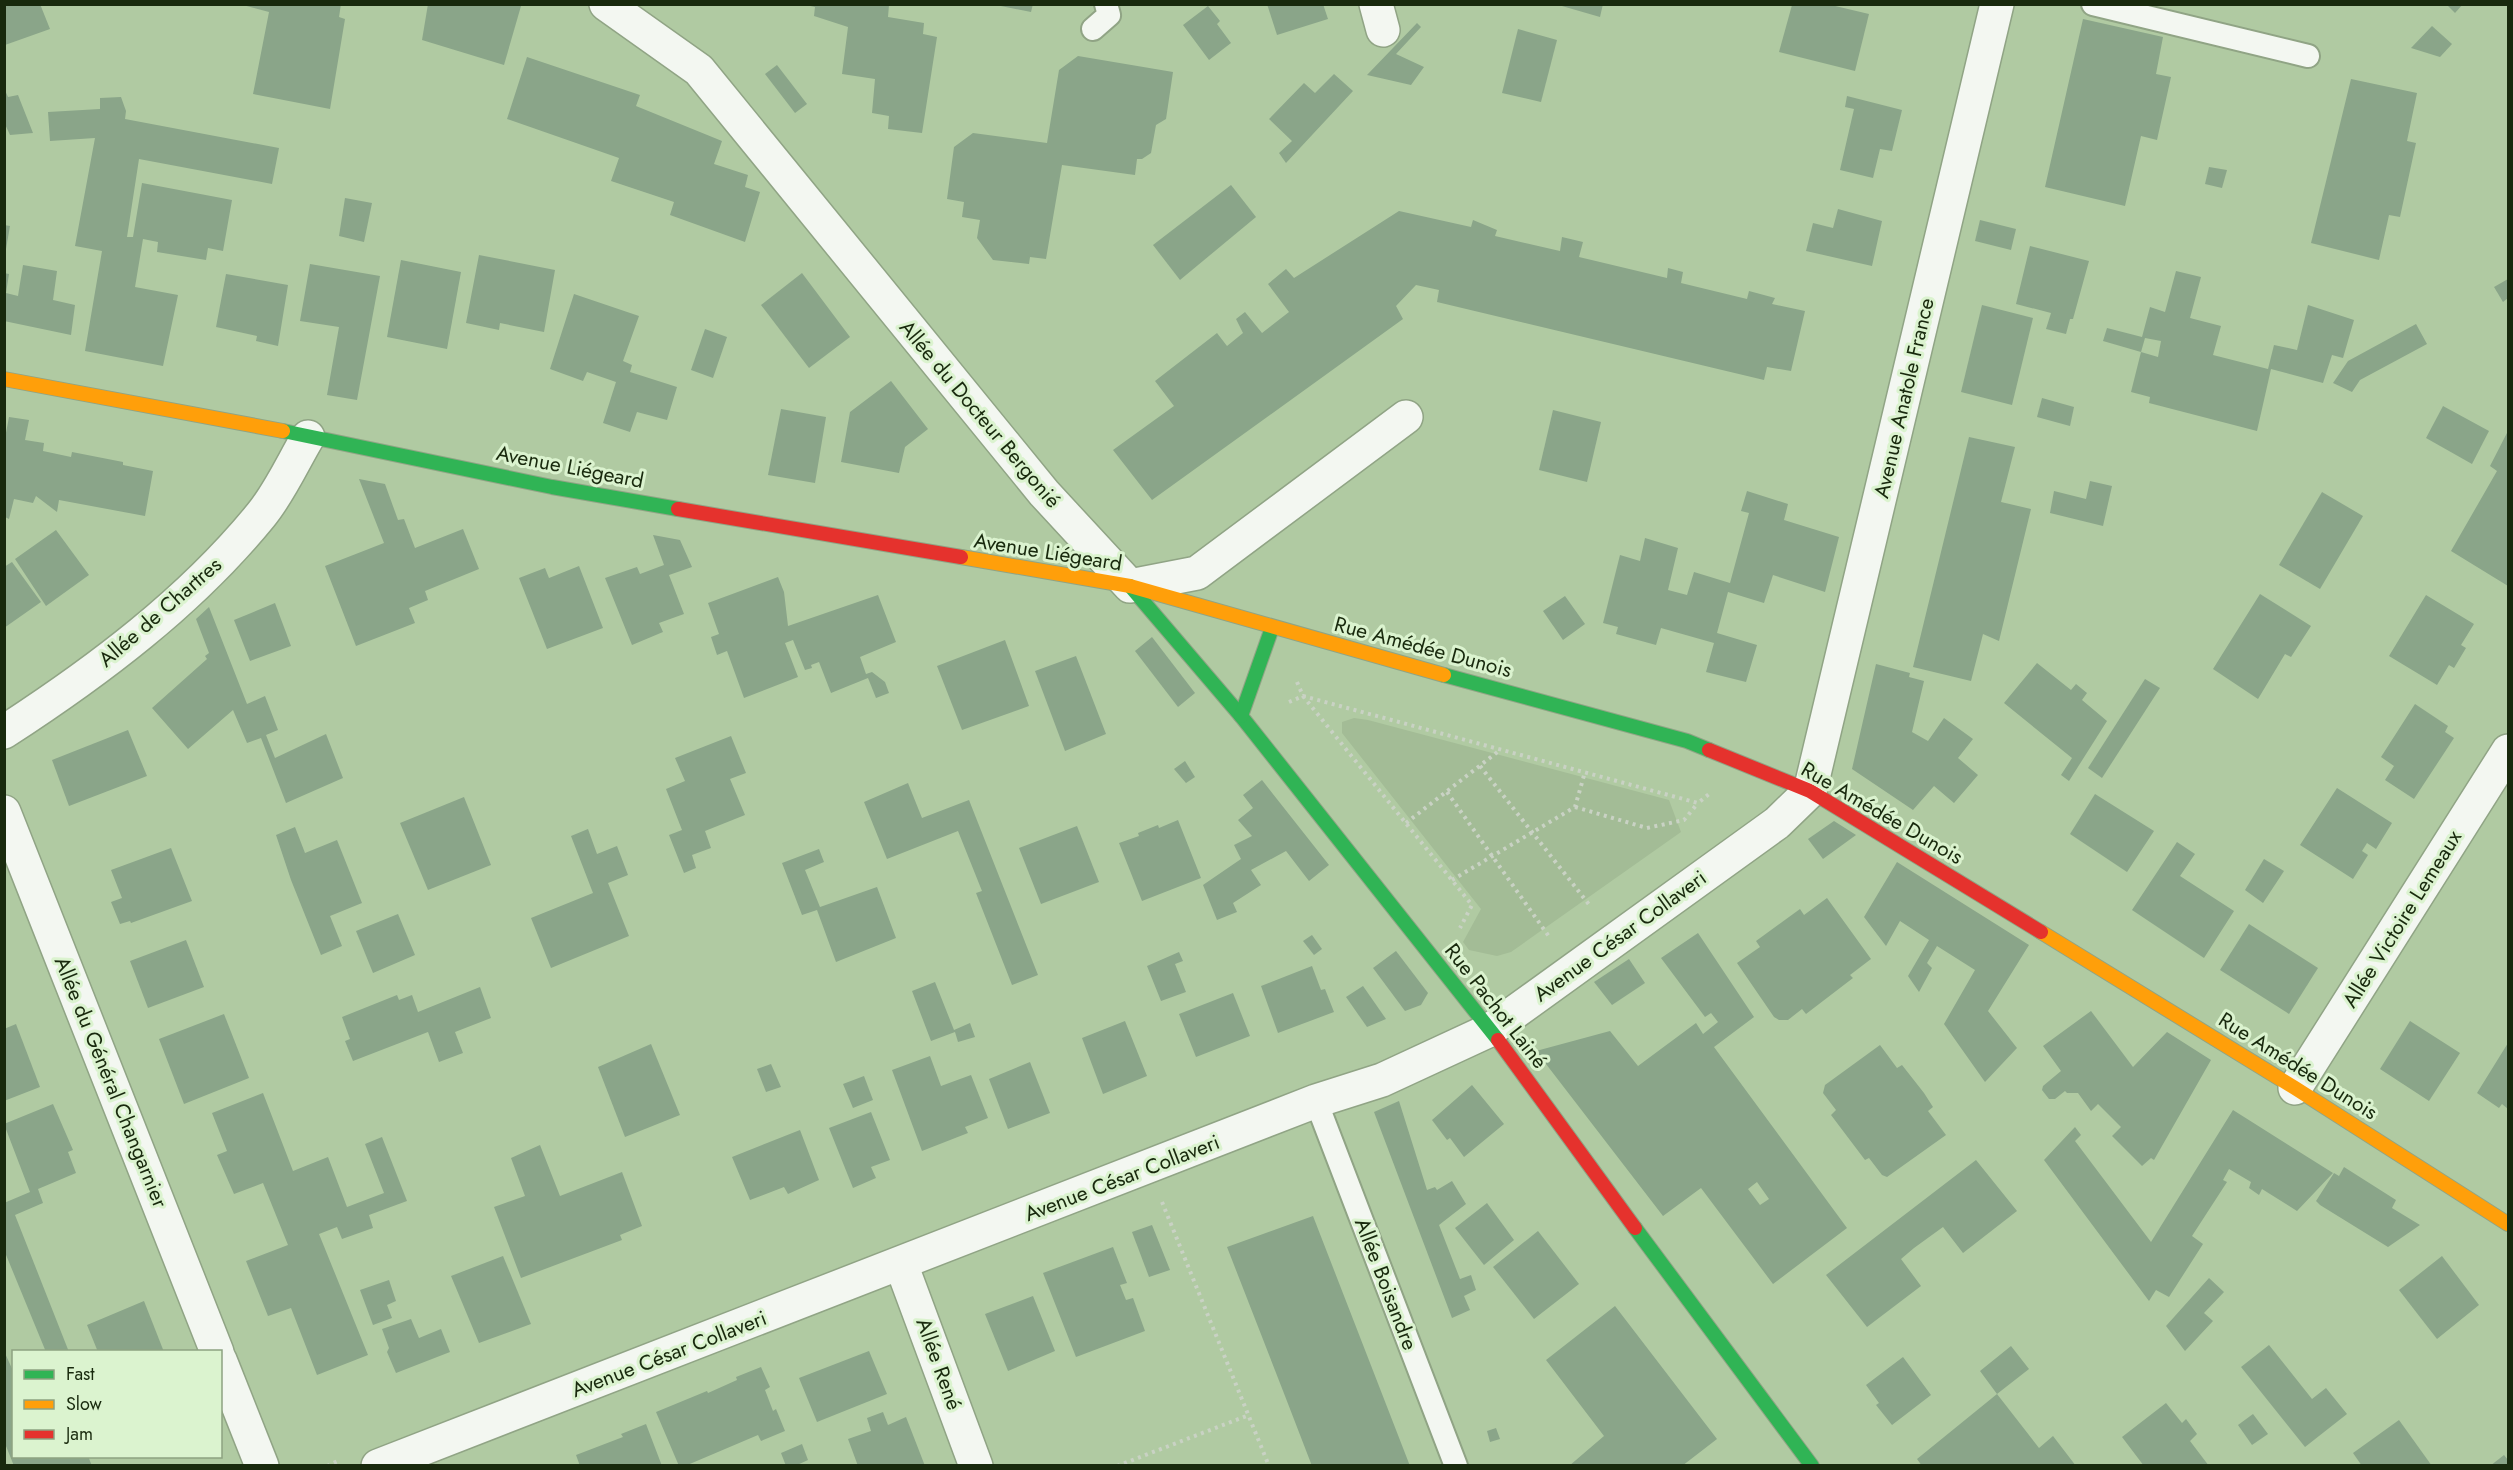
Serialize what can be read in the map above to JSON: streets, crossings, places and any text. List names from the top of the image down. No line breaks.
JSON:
{"streets":{"street":["Avenue Anatole France","Allée du Docteur Bergonié","Avenue Liégeard","Allée de Chartres","Rue Amédée Dunois","Allée Victoire Lemeaux","Avenue César Collaveri","Rue Pachot Lainé","Allée du Général Changarnier","Allée René"],"lane":["Allée Boisandre"]},"crossings":[["Avenue Anatole France","Rue Amédée Dunois"],["Avenue Anatole France","Avenue César Collaveri"],["Allée du Docteur Bergonié","Avenue Liégeard"],["Allée du Docteur Bergonié","Rue Amédée Dunois"],["Allée du Docteur Bergonié","Rue Pachot Lainé"],["Avenue Liégeard","Allée de Chartres"],["Avenue Liégeard","Rue Amédée Dunois"],["Avenue Liégeard","Rue Pachot Lainé"],["Rue Amédée Dunois","Allée Victoire Lemeaux"],["Rue Amédée Dunois","Avenue César Collaveri"],["Rue Amédée Dunois","Rue Pachot Lainé"],["Avenue César Collaveri","Rue Pachot Lainé"],["Avenue César Collaveri","Allée Boisandre"],["Avenue César Collaveri","Allée René"]],"legend":["Fast","Slow","Jam"]}
